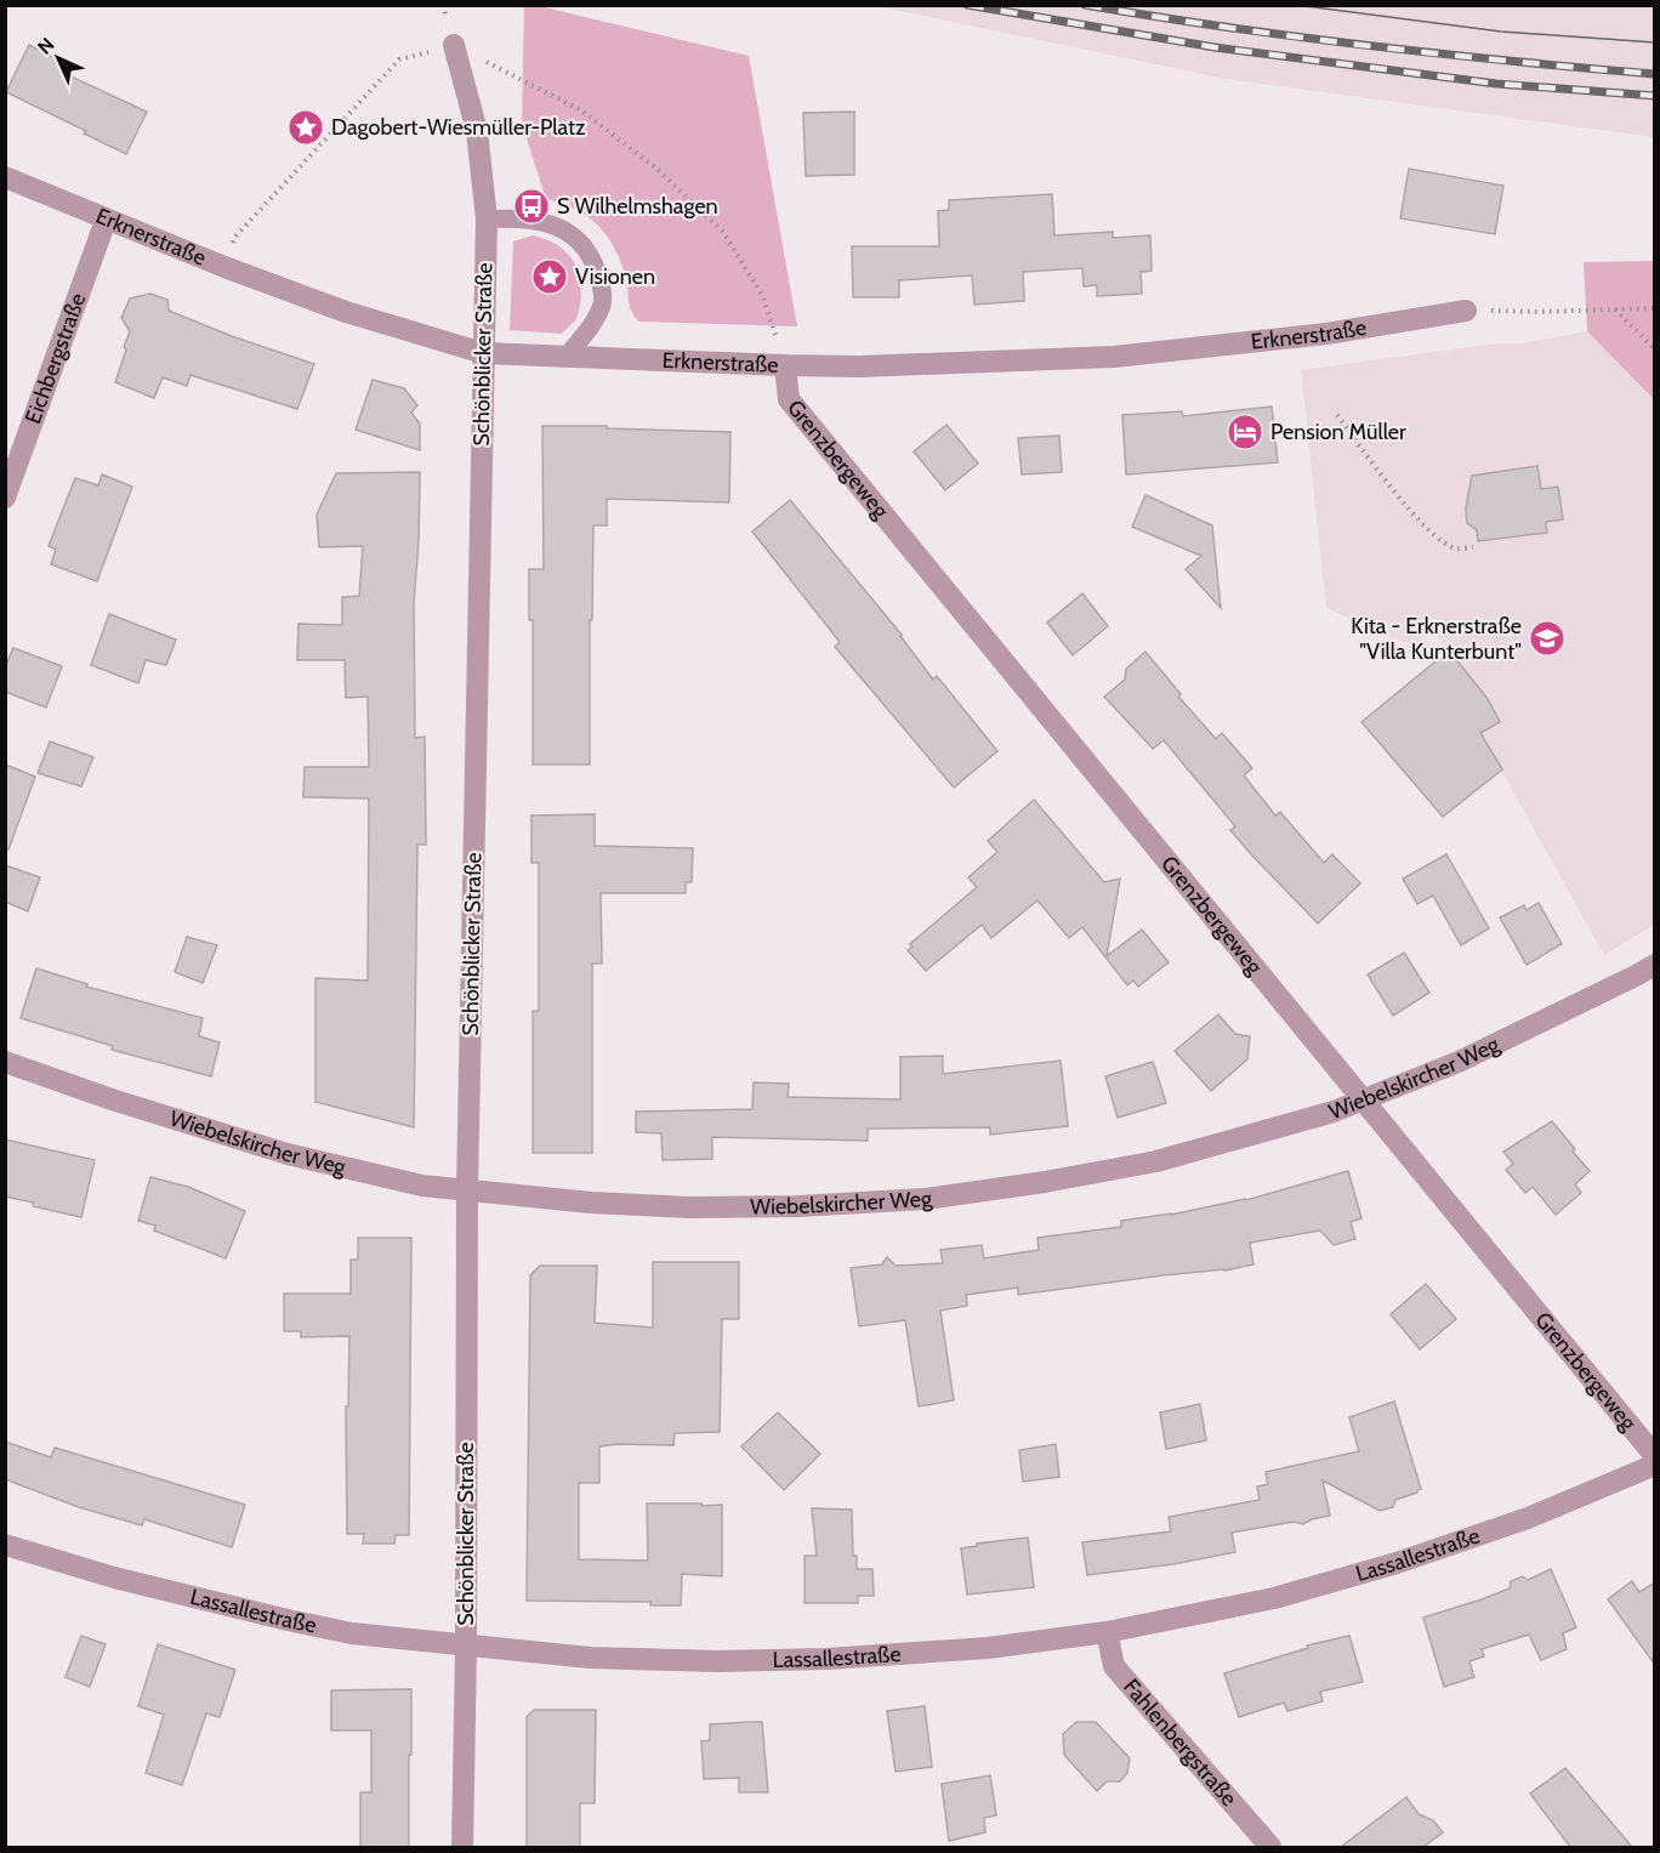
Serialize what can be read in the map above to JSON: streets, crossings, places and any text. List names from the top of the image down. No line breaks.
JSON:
{"streets":{"street":["Erknerstraße","Schönblicker Straße","Eichbergstraße","Grenzbergeweg","Wiebelskircher Weg","Lassallestraße","Fahlenbergstraße"]},"crossings":[["Erknerstraße","Schönblicker Straße"],["Erknerstraße","Eichbergstraße"],["Erknerstraße","Grenzbergeweg"],["Schönblicker Straße","Wiebelskircher Weg"],["Schönblicker Straße","Lassallestraße"],["Grenzbergeweg","Wiebelskircher Weg"],["Lassallestraße","Fahlenbergstraße"]],"places":{"place":["Dagobert-Wiesmüller-Platz","Visionen"],"bus stop":["S Wilhelmshagen"],"hotel":["Pension Müller"],"school or university":["Kita - Erknerstraße \"Villa Kunterbunt\""]},"north":"top left"}
